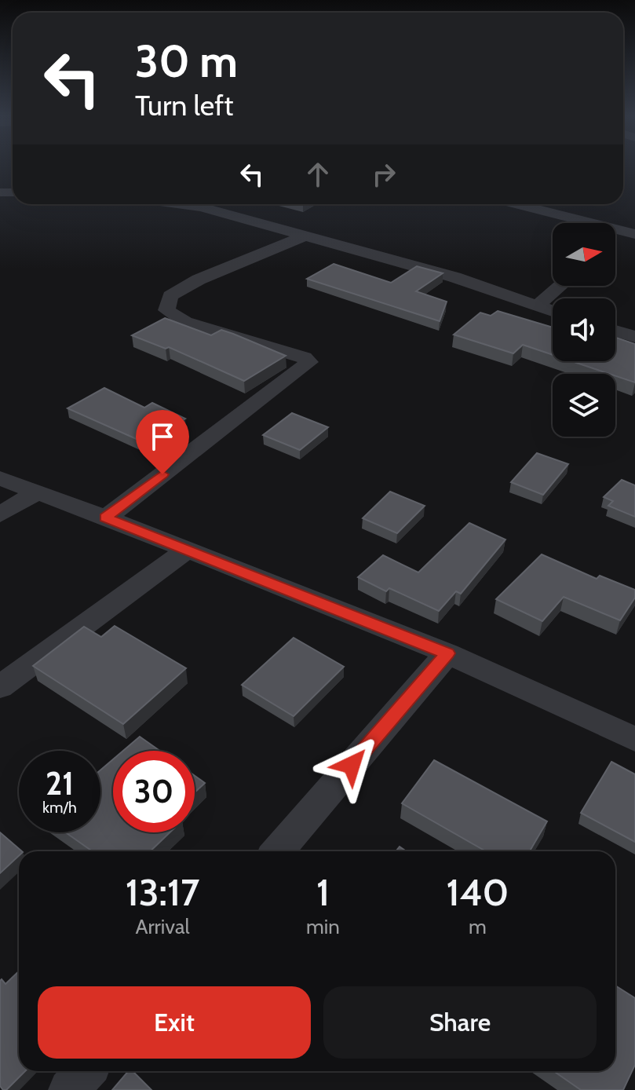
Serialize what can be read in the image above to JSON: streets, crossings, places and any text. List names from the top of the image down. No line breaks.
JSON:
{"north":"right","page":{"turn":["30 m","Turn left"],"speed":"21 km/h","limit":"30","eta":["13:17","Arrival","1","min","140","m"],"buttons":["Exit","Share"]}}
